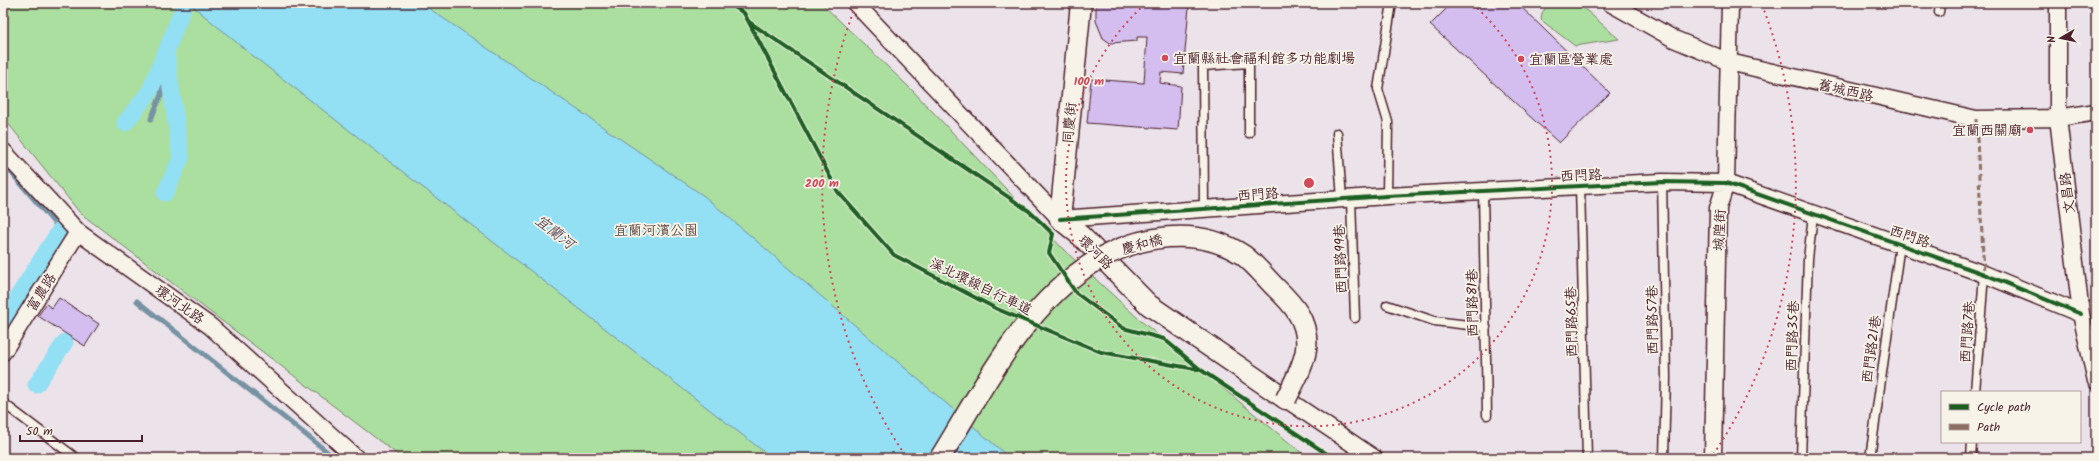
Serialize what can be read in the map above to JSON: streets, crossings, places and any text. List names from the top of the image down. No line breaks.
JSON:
{"streets":{"street":["舊城西路","同慶街","西門路","文昌路","城隍街","慶和橋","環河路","富農路","環河北路"],"lane":["西門路99巷","西門路81巷","西門路57巷","西門路65巷","西門路7巷","西門路35巷","西門路21巷"],"cycle path":["溪北環線自行車道"]},"crossings":[["舊城西路","文昌路"],["舊城西路","城隍街"],["同慶街","西門路"],["同慶街","環河路"],["西門路","文昌路"],["西門路","城隍街"],["西門路","環河路"],["西門路","西門路99巷"],["西門路","西門路81巷"],["西門路","西門路57巷"],["西門路","西門路65巷"],["西門路","西門路7巷"],["西門路","西門路35巷"],["西門路","西門路21巷"],["慶和橋","環河路"],["富農路","環河北路"]],"water":["宜蘭河"],"parks":["宜蘭河濱公園"],"places":["宜蘭縣社會福利館多功能劇場","宜蘭區營業處","宜蘭西關廟"],"legend":["Cycle path","Path"],"scale_bar":"50 m","north":"left","rings":["100 m","200 m"]}
